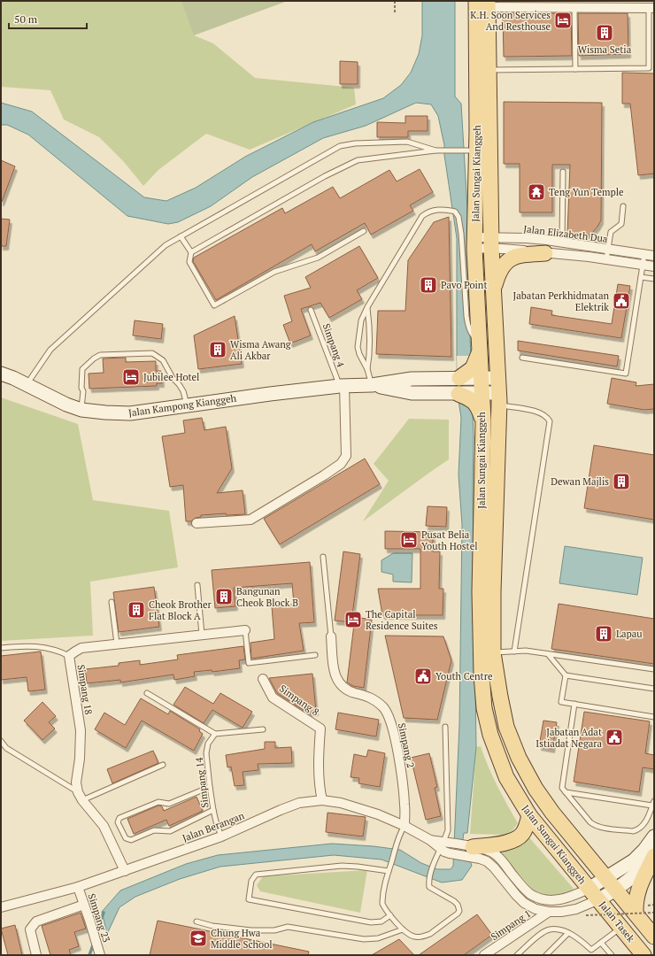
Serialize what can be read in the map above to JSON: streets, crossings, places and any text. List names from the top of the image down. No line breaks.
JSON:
{"streets":{"main road":["Jalan Sungai Kianggeh","Jalan Kampong Kianggeh","Jalan Tasek"],"street":["Jalan Elizabeth Dua","Simpang 18","Simpang 8","Simpang 2","Jalan Berangan","Simpang 23","Simpang 1"],"lane":["Simpang 4","Simpang 14"]},"crossings":[["Jalan Sungai Kianggeh","Jalan Elizabeth Dua"],["Jalan Sungai Kianggeh","Jalan Kampong Kianggeh"],["Jalan Sungai Kianggeh","Jalan Berangan"],["Jalan Sungai Kianggeh","Jalan Tasek"],["Simpang 4","Jalan Kampong Kianggeh"],["Simpang 18","Jalan Berangan"],["Simpang 8","Jalan Berangan"],["Simpang 2","Jalan Berangan"],["Simpang 14","Jalan Berangan"],["Jalan Berangan","Simpang 23"],["Jalan Berangan","Jalan Tasek"],["Jalan Berangan","Simpang 1"]],"places":{"hotel":["K.H. Soon Services And Resthouse","Jubilee Hotel","Pusat Belia Youth Hostel","The Capital Residence Suites"],"building":["Wisma Setia","Pavo Point","Wisma Awang Ali Akbar","Dewan Majlis","Bangunan Cheok Block B","Cheok Brother Flat Block A","Lapau"],"temple":["Teng Yun Temple"],"public building":["Jabatan Perkhidmatan Elektrik","Youth Centre","Jabatan Adat Istiadat Negara"],"school or university":["Chung Hwa Middle School"]},"scale_bar":"50 m"}
